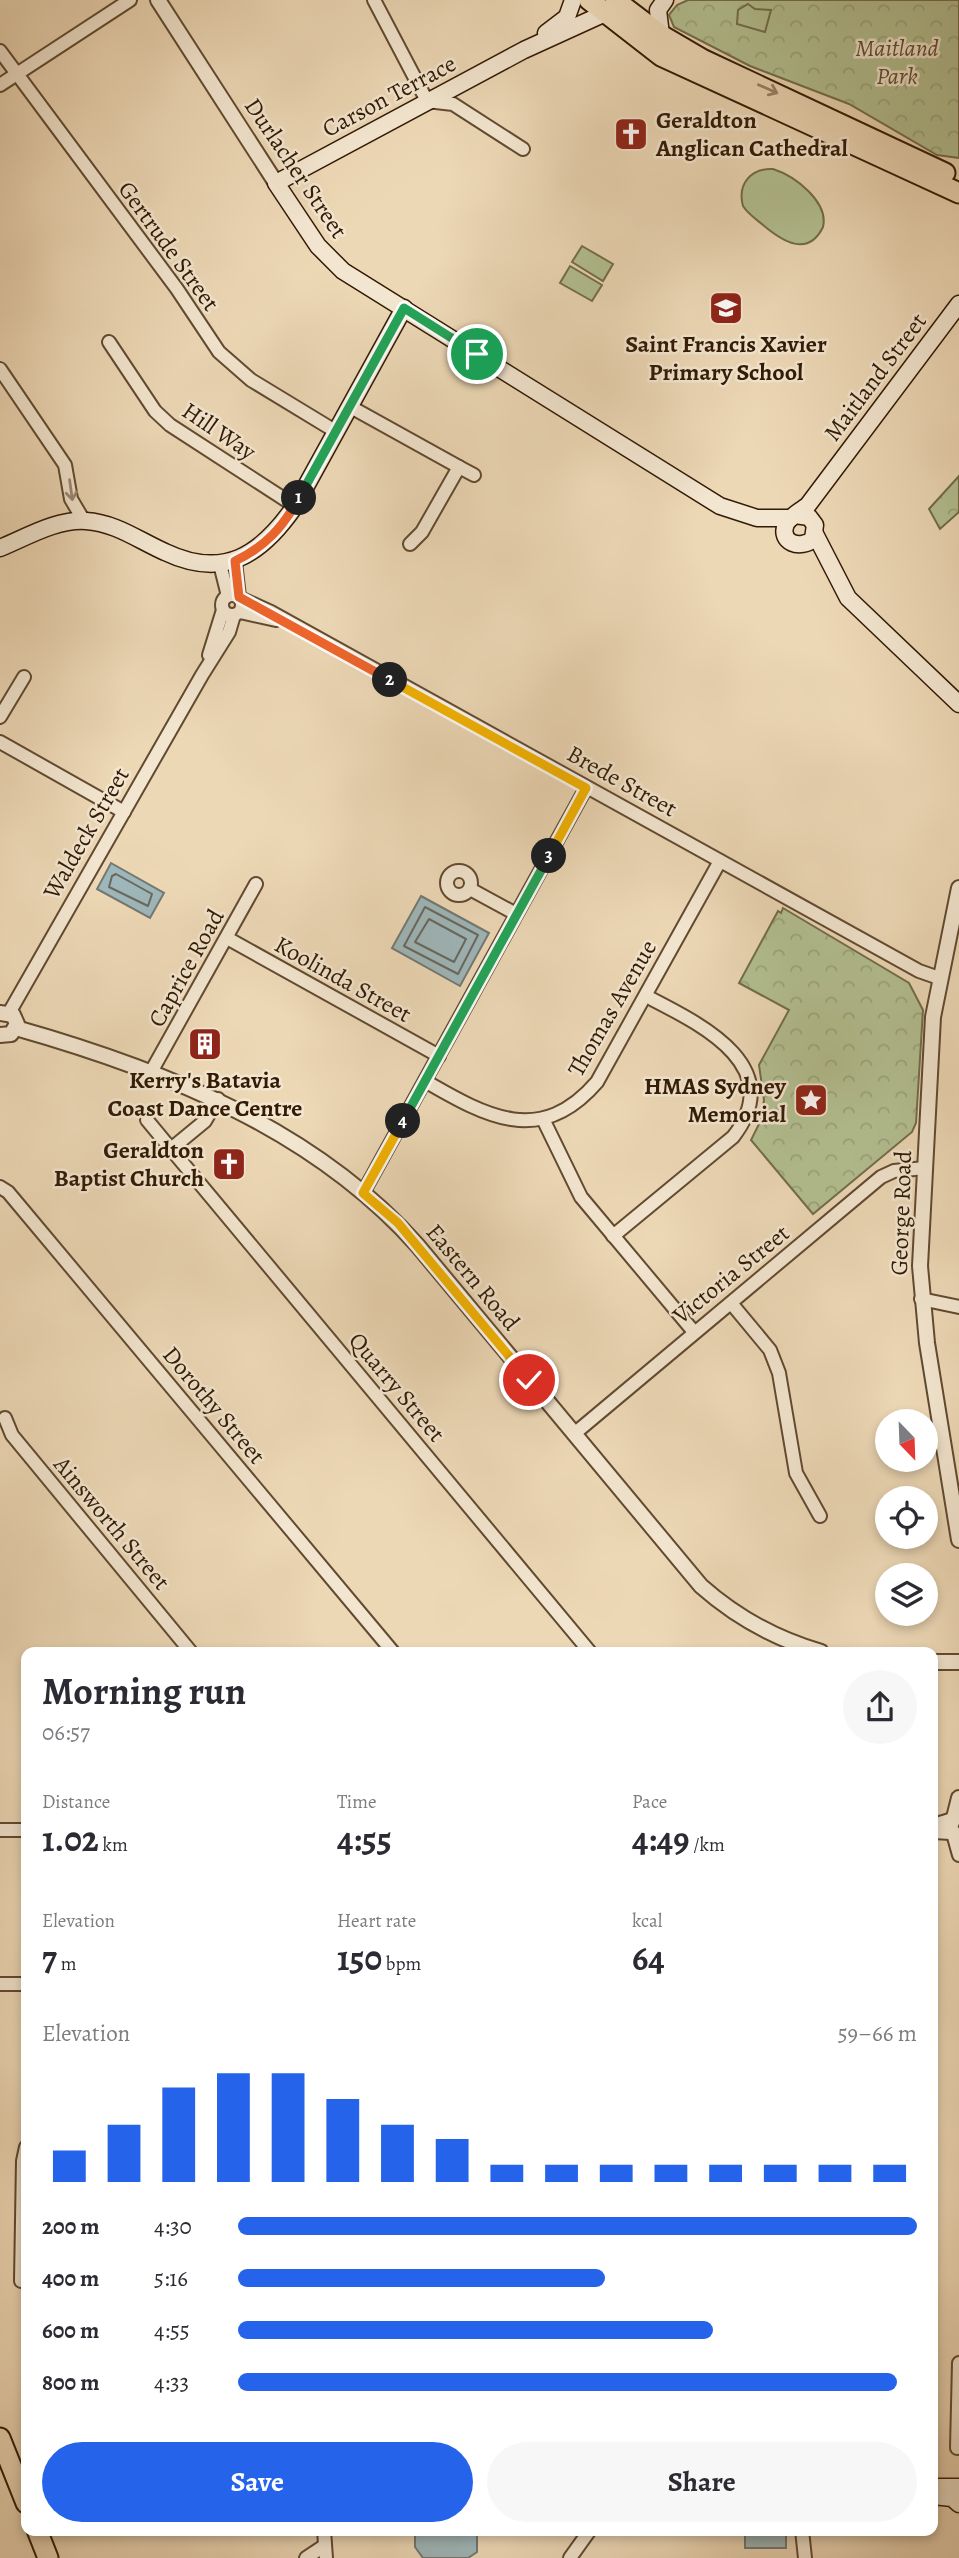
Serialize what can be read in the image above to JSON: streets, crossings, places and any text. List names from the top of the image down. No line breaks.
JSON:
{"streets":{"main road":["Carson Terrace","Durlacher Street","Maitland Street"],"street":["Gertrude Street","Hill Way","Brede Street","Waldeck Street","Caprice Road","Koolinda Street","Thomas Avenue","George Road","Victoria Street","Eastern Road","Quarry Street","Dorothy Street","Ainsworth Street"]},"crossings":[["Carson Terrace","Durlacher Street"],["Durlacher Street","Maitland Street"],["Brede Street","Waldeck Street"],["Brede Street","Thomas Avenue"],["Brede Street","George Road"],["Caprice Road","Koolinda Street"],["Caprice Road","Eastern Road"],["George Road","Victoria Street"],["Victoria Street","Eastern Road"]],"parks":["Maitland Park"],"places":{"church":["Geraldton Anglican Cathedral","Geraldton Baptist Church"],"school or university":["Saint Francis Xavier Primary School"],"building":["Kerry's Batavia Coast Dance Centre"],"place":["HMAS Sydney Memorial"]},"north":"bottom right","page":{"pins":["1","2","3","4"],"heading":["Morning run","06:57"],"stats":[["Distance","1.02 km"],["Time","4:55"],["Pace","4:49 /km"],["Elevation","7 m"],["Heart rate","150 bpm"],["kcal","64"]],"chart":["Elevation","59–66 m"],"list":[{"name":"200 m","note":"4:30"},{"name":"400 m","note":"5:16"},{"name":"600 m","note":"4:55"},{"name":"800 m","note":"4:33"}],"buttons":["Save","Share"]}}
